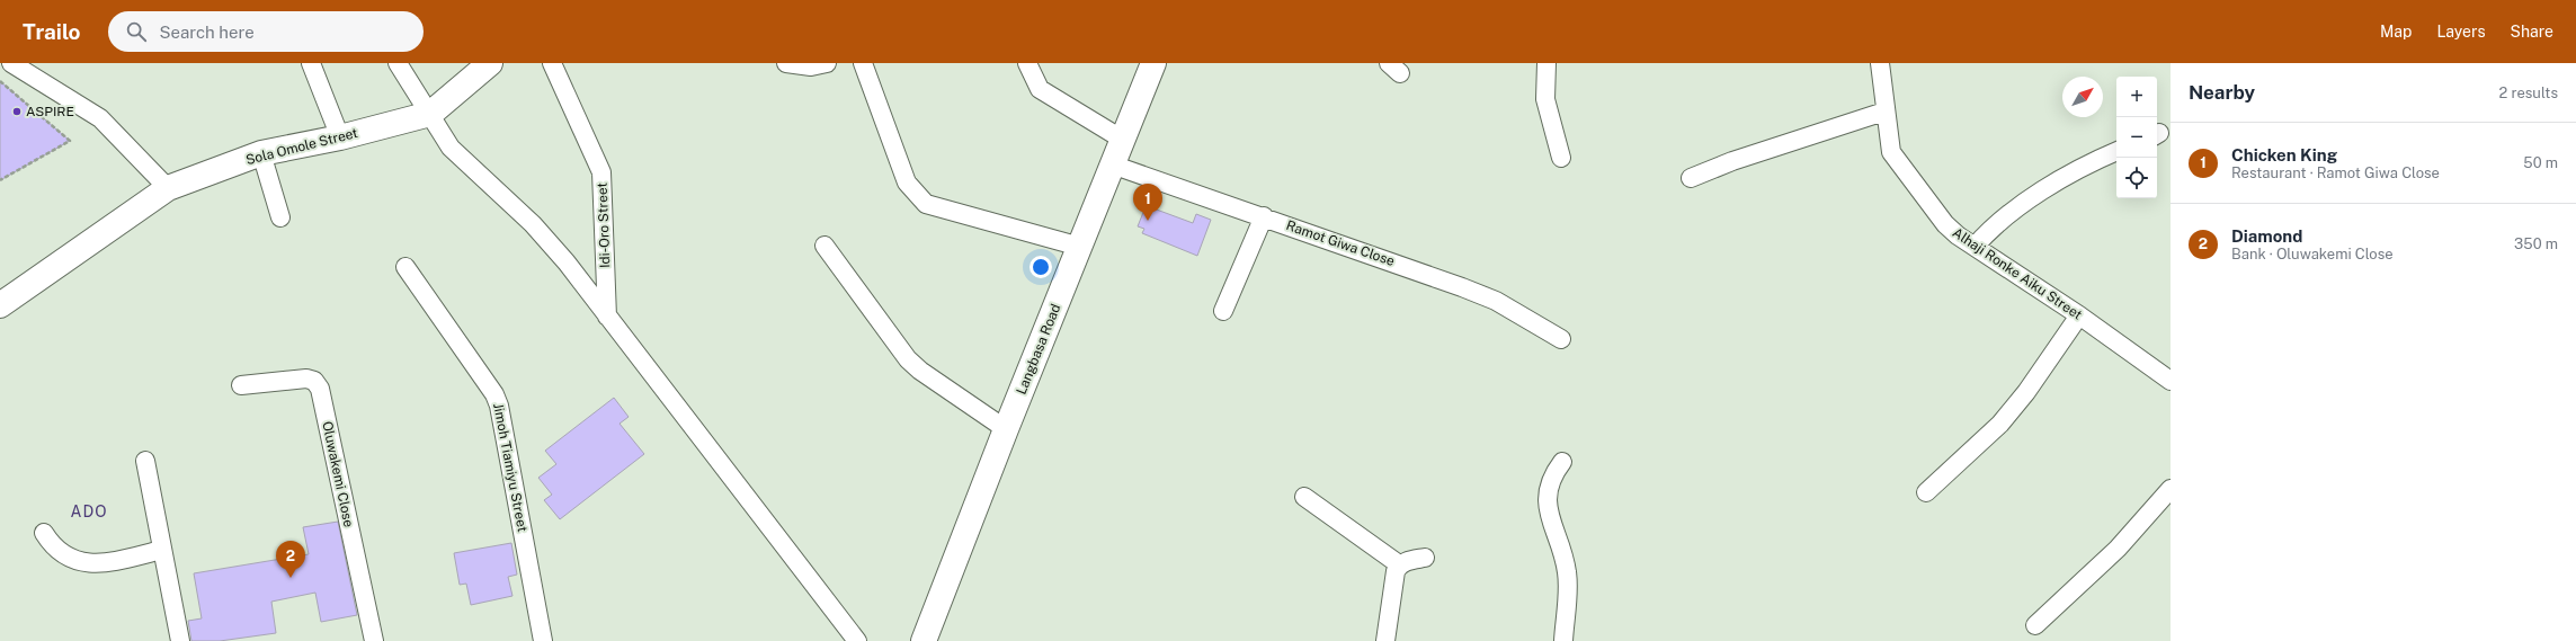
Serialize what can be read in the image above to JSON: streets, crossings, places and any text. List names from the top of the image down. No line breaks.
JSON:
{"streets":{"street":["Sola Omole Street","Idi-Oro Street","Ramot Giwa Close","Alhaji Ronke Aiku Street","Langbasa Road","Jimoh Tiamiyu Street","Oluwakemi Close"]},"crossings":[["Ramot Giwa Close","Langbasa Road"]],"districts":["ADO"],"places":["ASPIRE"],"north":"top right","page":{"header":"Trailo","search":"Search here","nav":["Map","Layers","Share"],"heading":["Nearby","2 results"],"map_buttons":["+","−"],"list":[{"mark":"1","name":"Chicken King","note":"Restaurant · Ramot Giwa Close","value":"50 m"},{"mark":"2","name":"Diamond","note":"Bank · Oluwakemi Close","value":"350 m"}],"pins":["1","2"]}}
